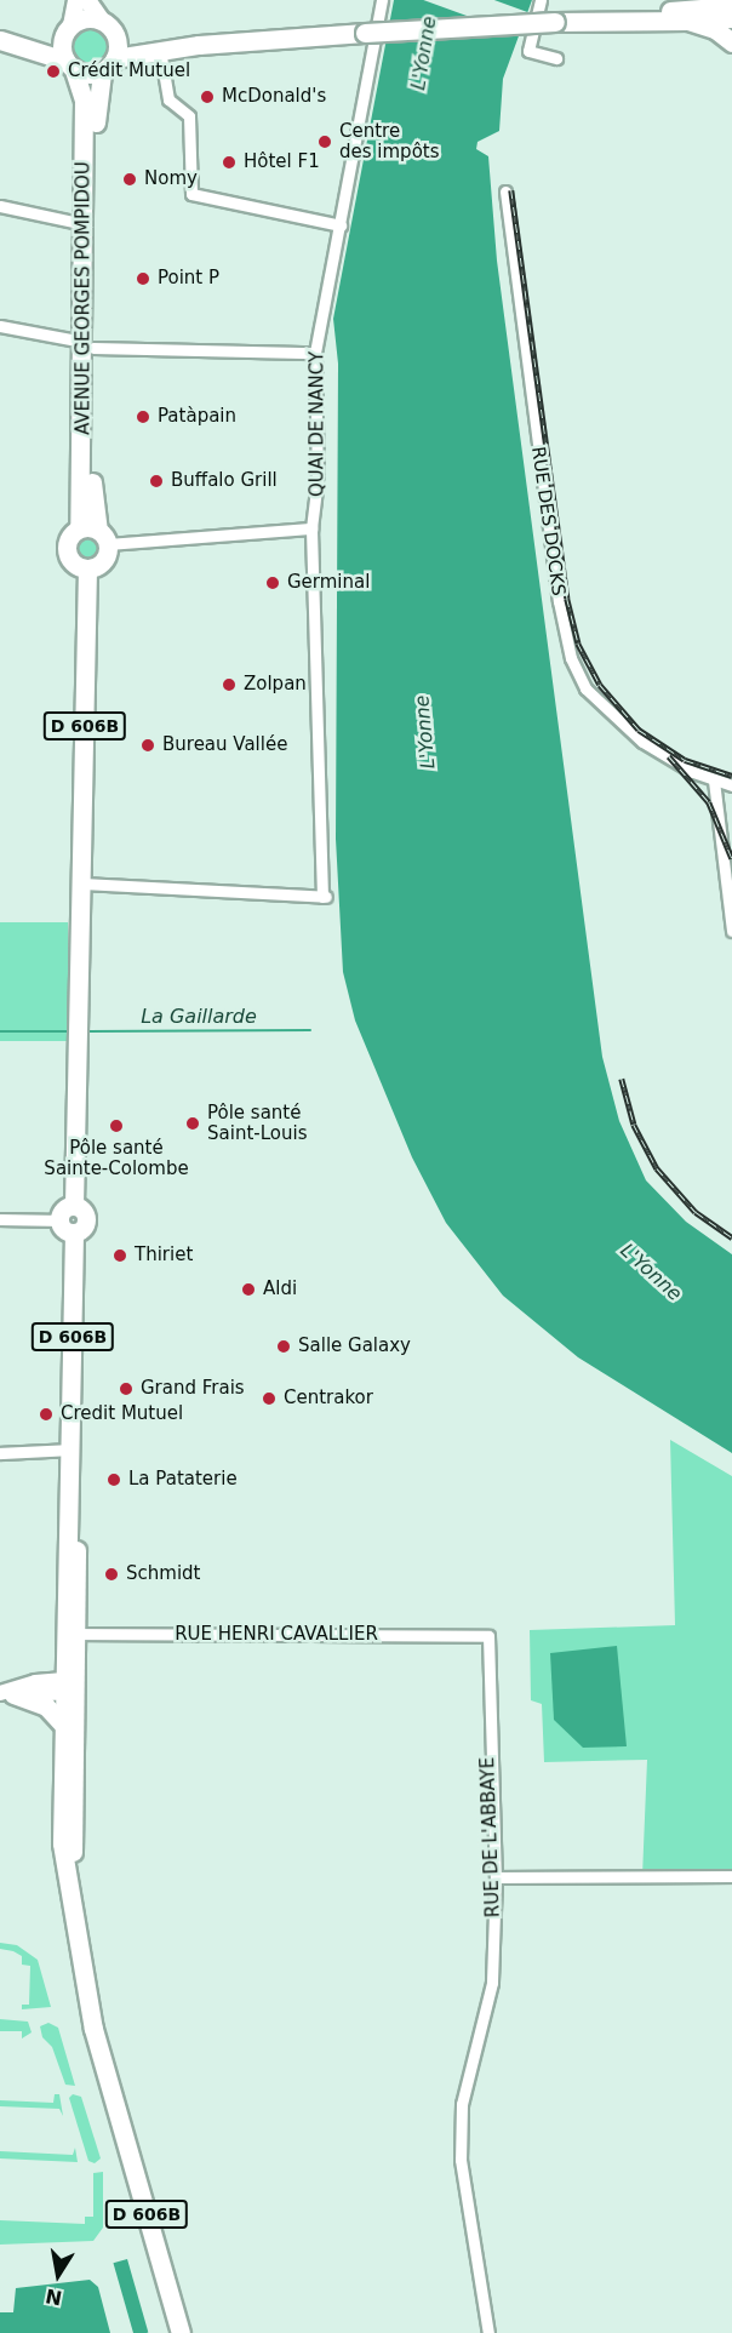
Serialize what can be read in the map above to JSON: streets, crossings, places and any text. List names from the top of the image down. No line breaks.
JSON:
{"streets":{"main road":["AVENUE GEORGES POMPIDOU","D 606B"],"street":["QUAI DE NANCY","RUE DES DOCKS","RUE HENRI CAVALLIER","RUE DE L'ABBAYE"]},"crossings":[["AVENUE GEORGES POMPIDOU","D 606B"],["QUAI DE NANCY","D 606B"],["D 606B","RUE HENRI CAVALLIER"],["RUE HENRI CAVALLIER","RUE DE L'ABBAYE"]],"water":["L'Yonne","La Gaillarde"],"places":["Crédit Mutuel","McDonald's","Centre des impôts","Hôtel F1","Nomy","Point P","Patàpain","Buffalo Grill","Germinal","Zolpan","Bureau Vallée","Pôle santé Saint-Louis","Pôle santé Sainte-Colombe","Thiriet","Aldi","Salle Galaxy","Grand Frais","Centrakor","Credit Mutuel","La Pataterie","Schmidt"],"north":"bottom"}
